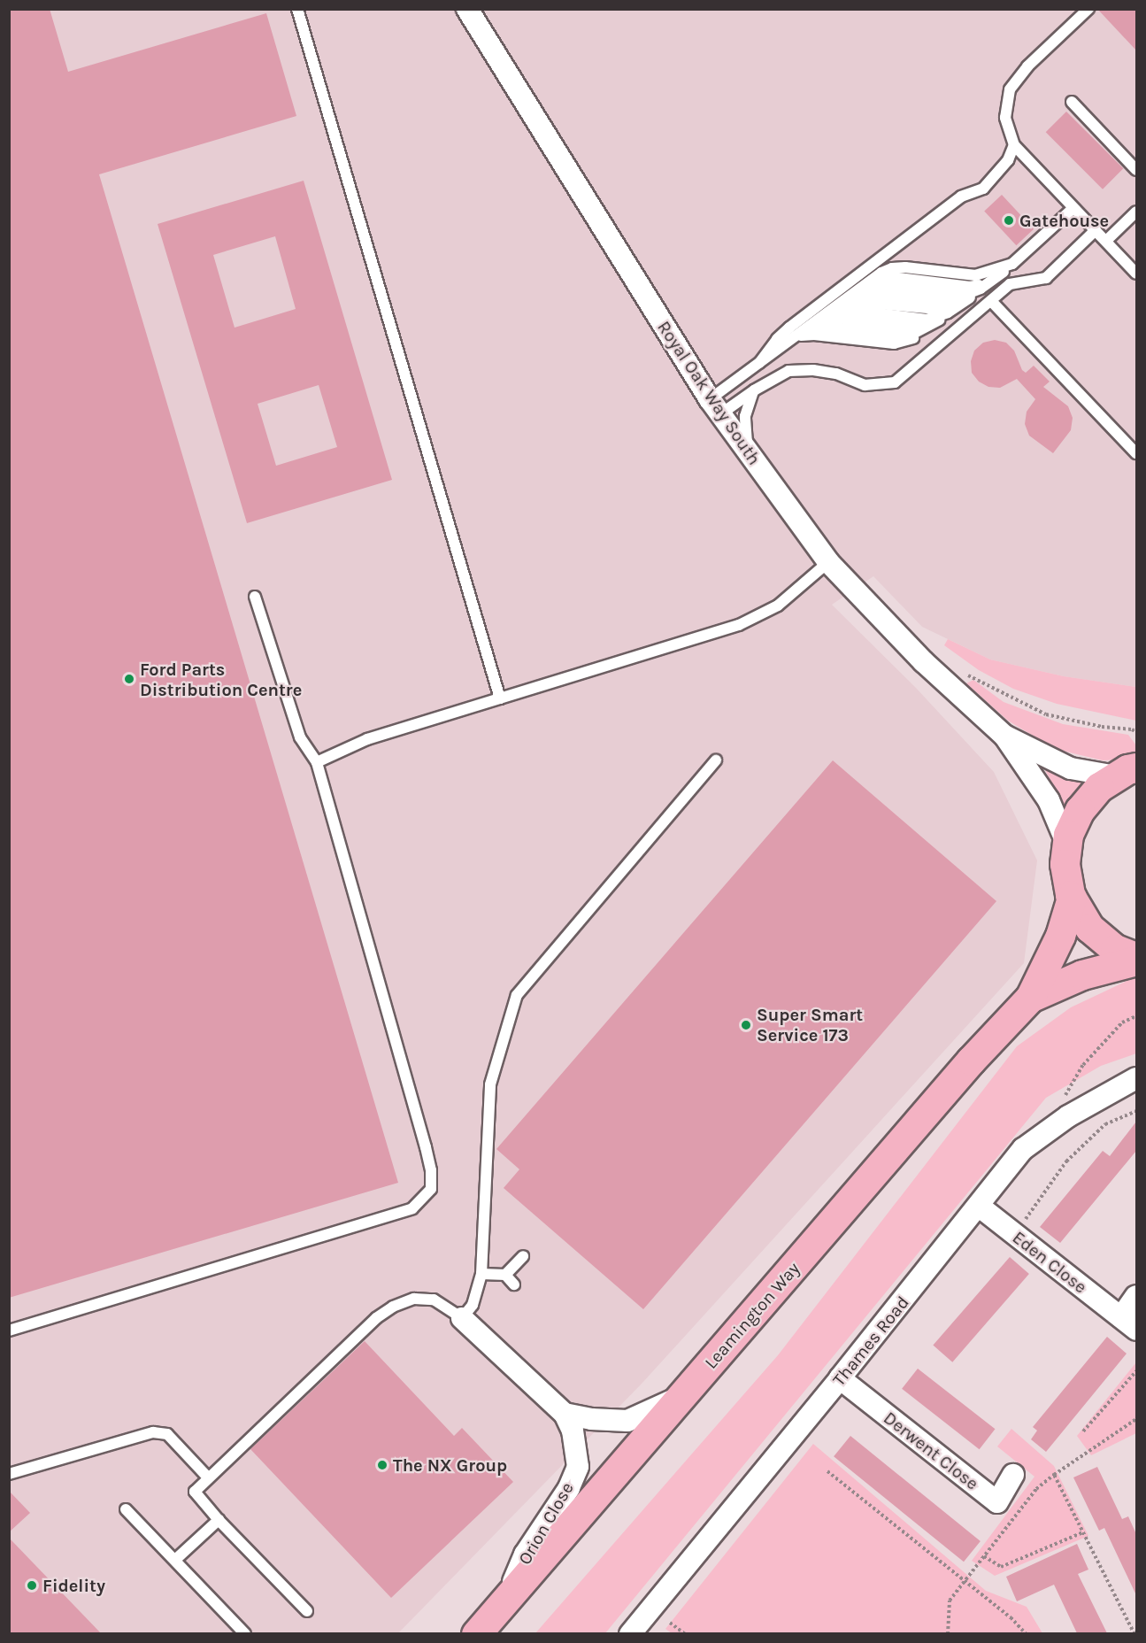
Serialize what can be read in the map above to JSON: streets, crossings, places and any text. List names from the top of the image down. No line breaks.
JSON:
{"streets":{"highway":["Leamington Way"],"street":["Royal Oak Way South","Eden Close","Thames Road","Derwent Close","Orion Close"]},"crossings":[["Eden Close","Thames Road"],["Leamington Way","Orion Close"],["Thames Road","Derwent Close"]],"places":["Gatehouse","Ford Parts Distribution Centre","Super Smart Service 173","The NX Group","Fidelity"]}
